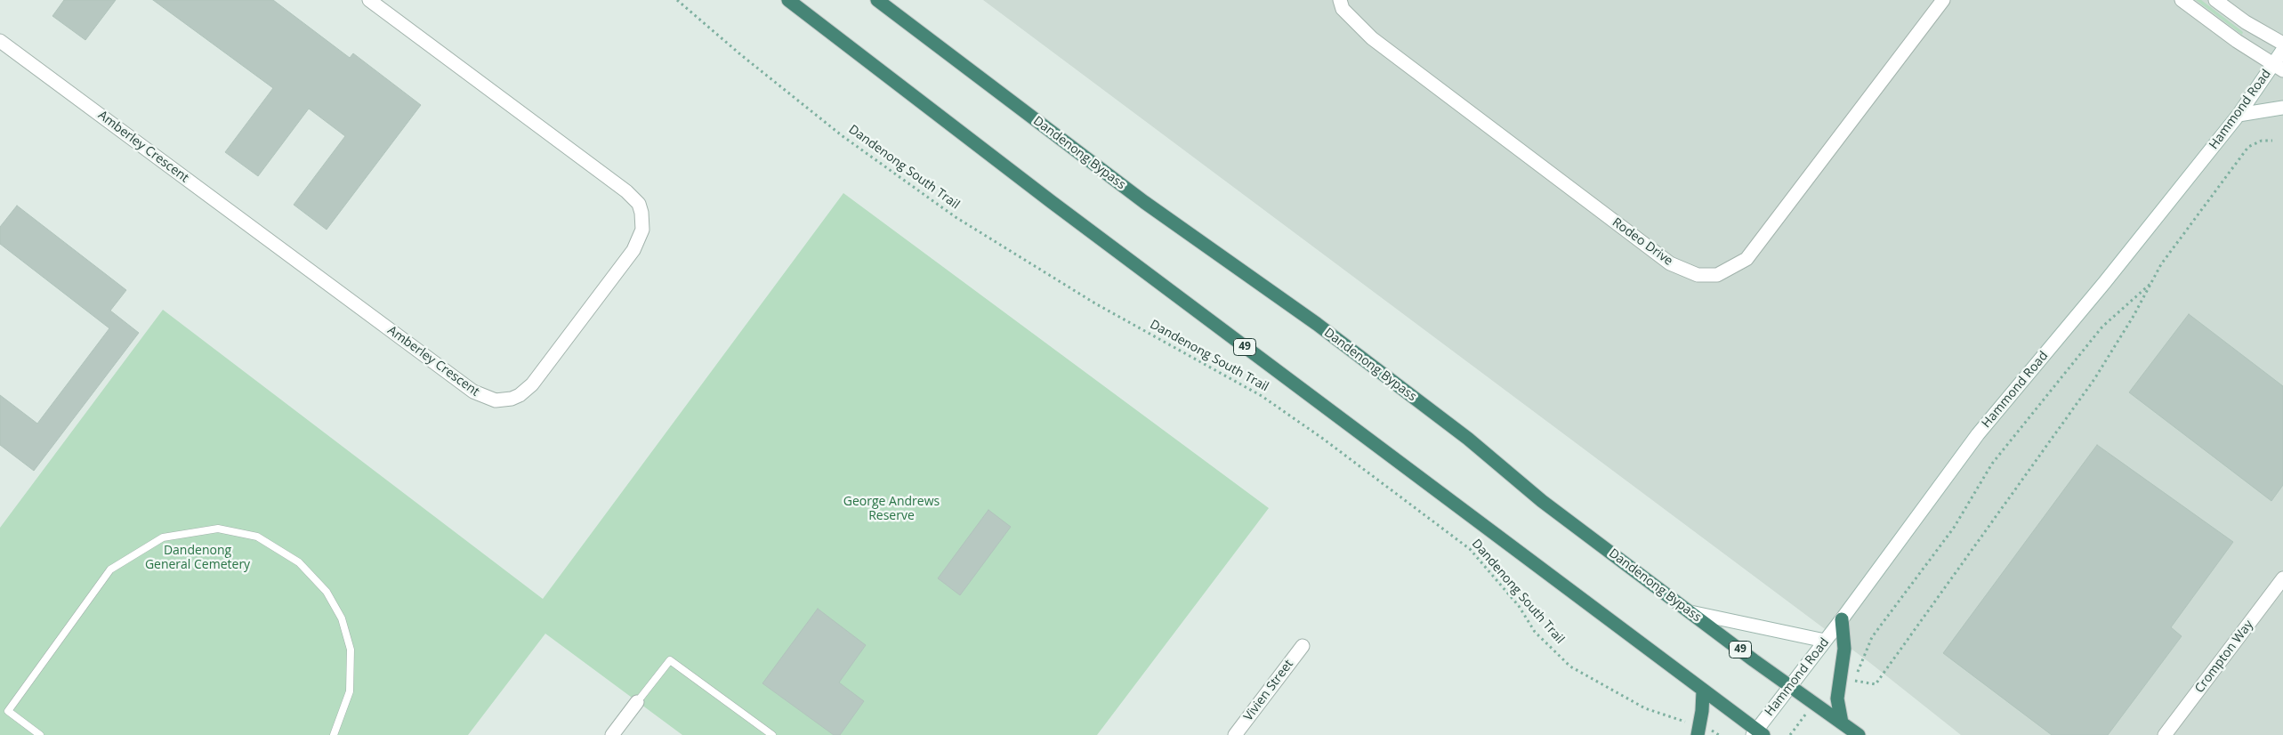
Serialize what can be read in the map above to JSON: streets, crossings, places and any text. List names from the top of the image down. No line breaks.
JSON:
{"streets":{"highway":["Dandenong Bypass","49"],"street":["Hammond Road","Amberley Crescent","Rodeo Drive","Crompton Way","Vivien Street"],"path":["Dandenong South Trail"]},"crossings":[["Hammond Road","Dandenong Bypass"],["Hammond Road","49"]],"parks":["George Andrews Reserve","Dandenong General Cemetery"]}
